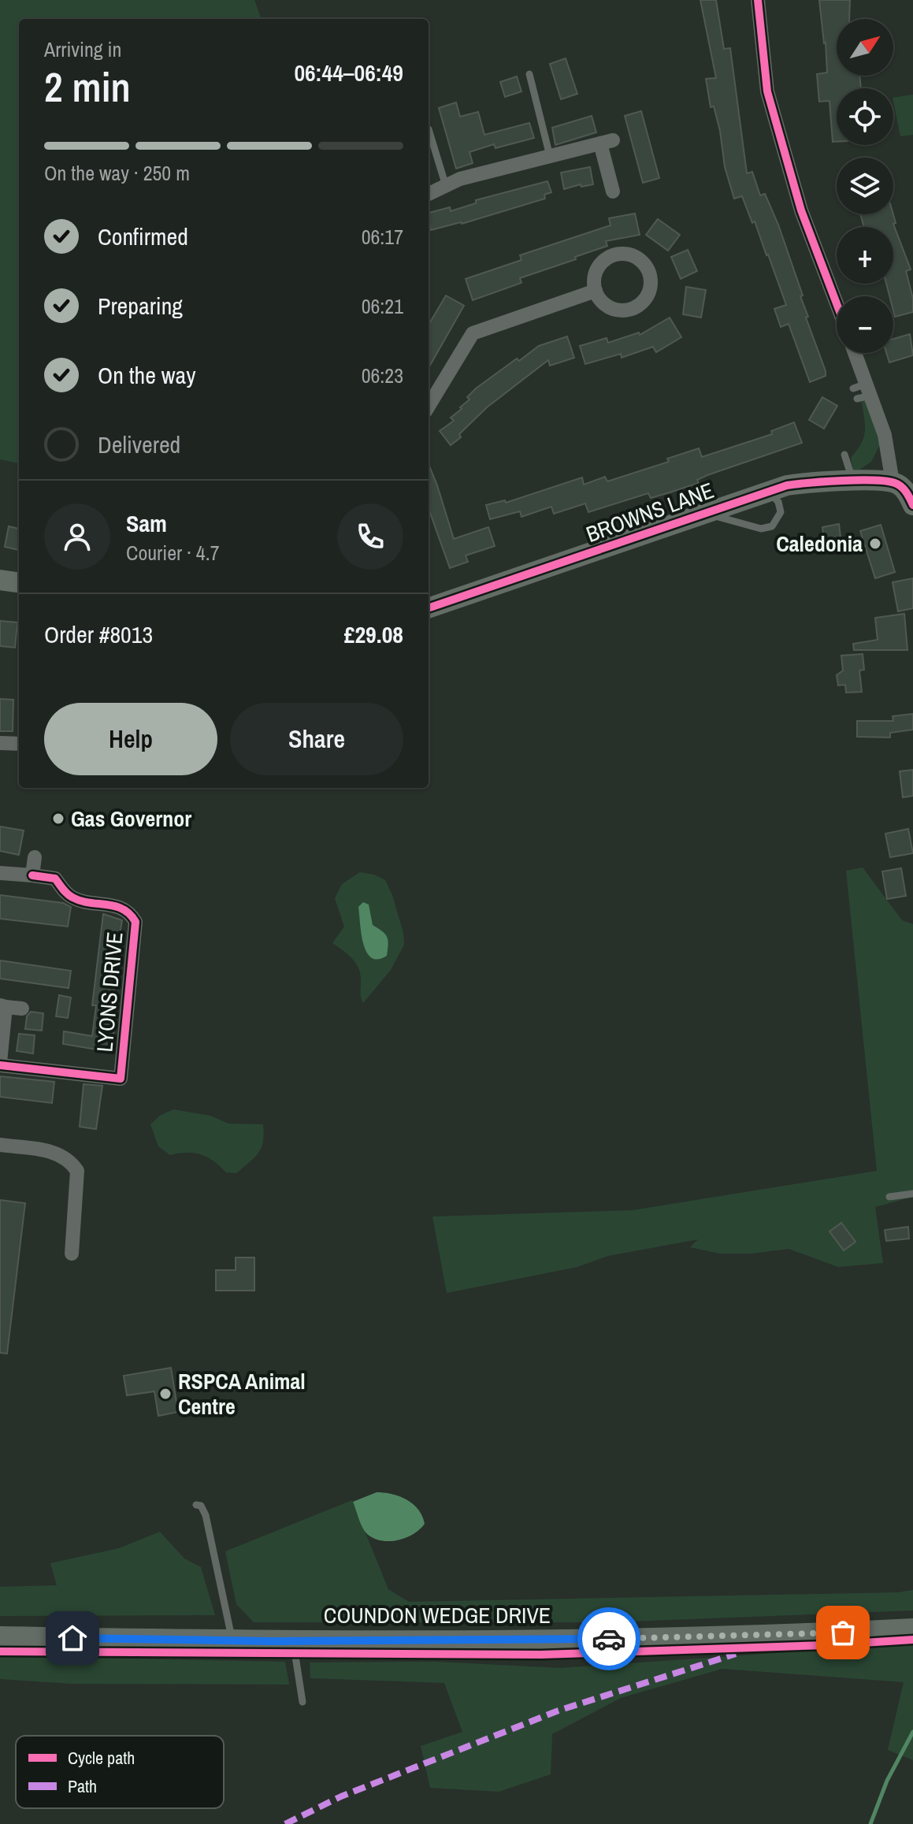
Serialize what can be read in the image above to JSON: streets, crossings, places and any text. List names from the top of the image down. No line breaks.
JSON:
{"streets":{"main road":["BROWNS LANE","COUNDON WEDGE DRIVE"],"street":["LYONS DRIVE"]},"places":["Caledonia","Gas Governor","RSPCA Animal Centre"],"legend":["Cycle path","Path"],"north":"top right","page":{"map_buttons":["+","−"],"heading":["2 min","Arriving in","06:44–06:49"],"panel":["Sam","Courier · 4.7","Order #8013","£29.08"],"bar":"On the way · 250 m","list":[["Confirmed","06:17"],["Preparing","06:21"],["On the way","06:23"],"Delivered"],"buttons":["Help","Share"]}}
